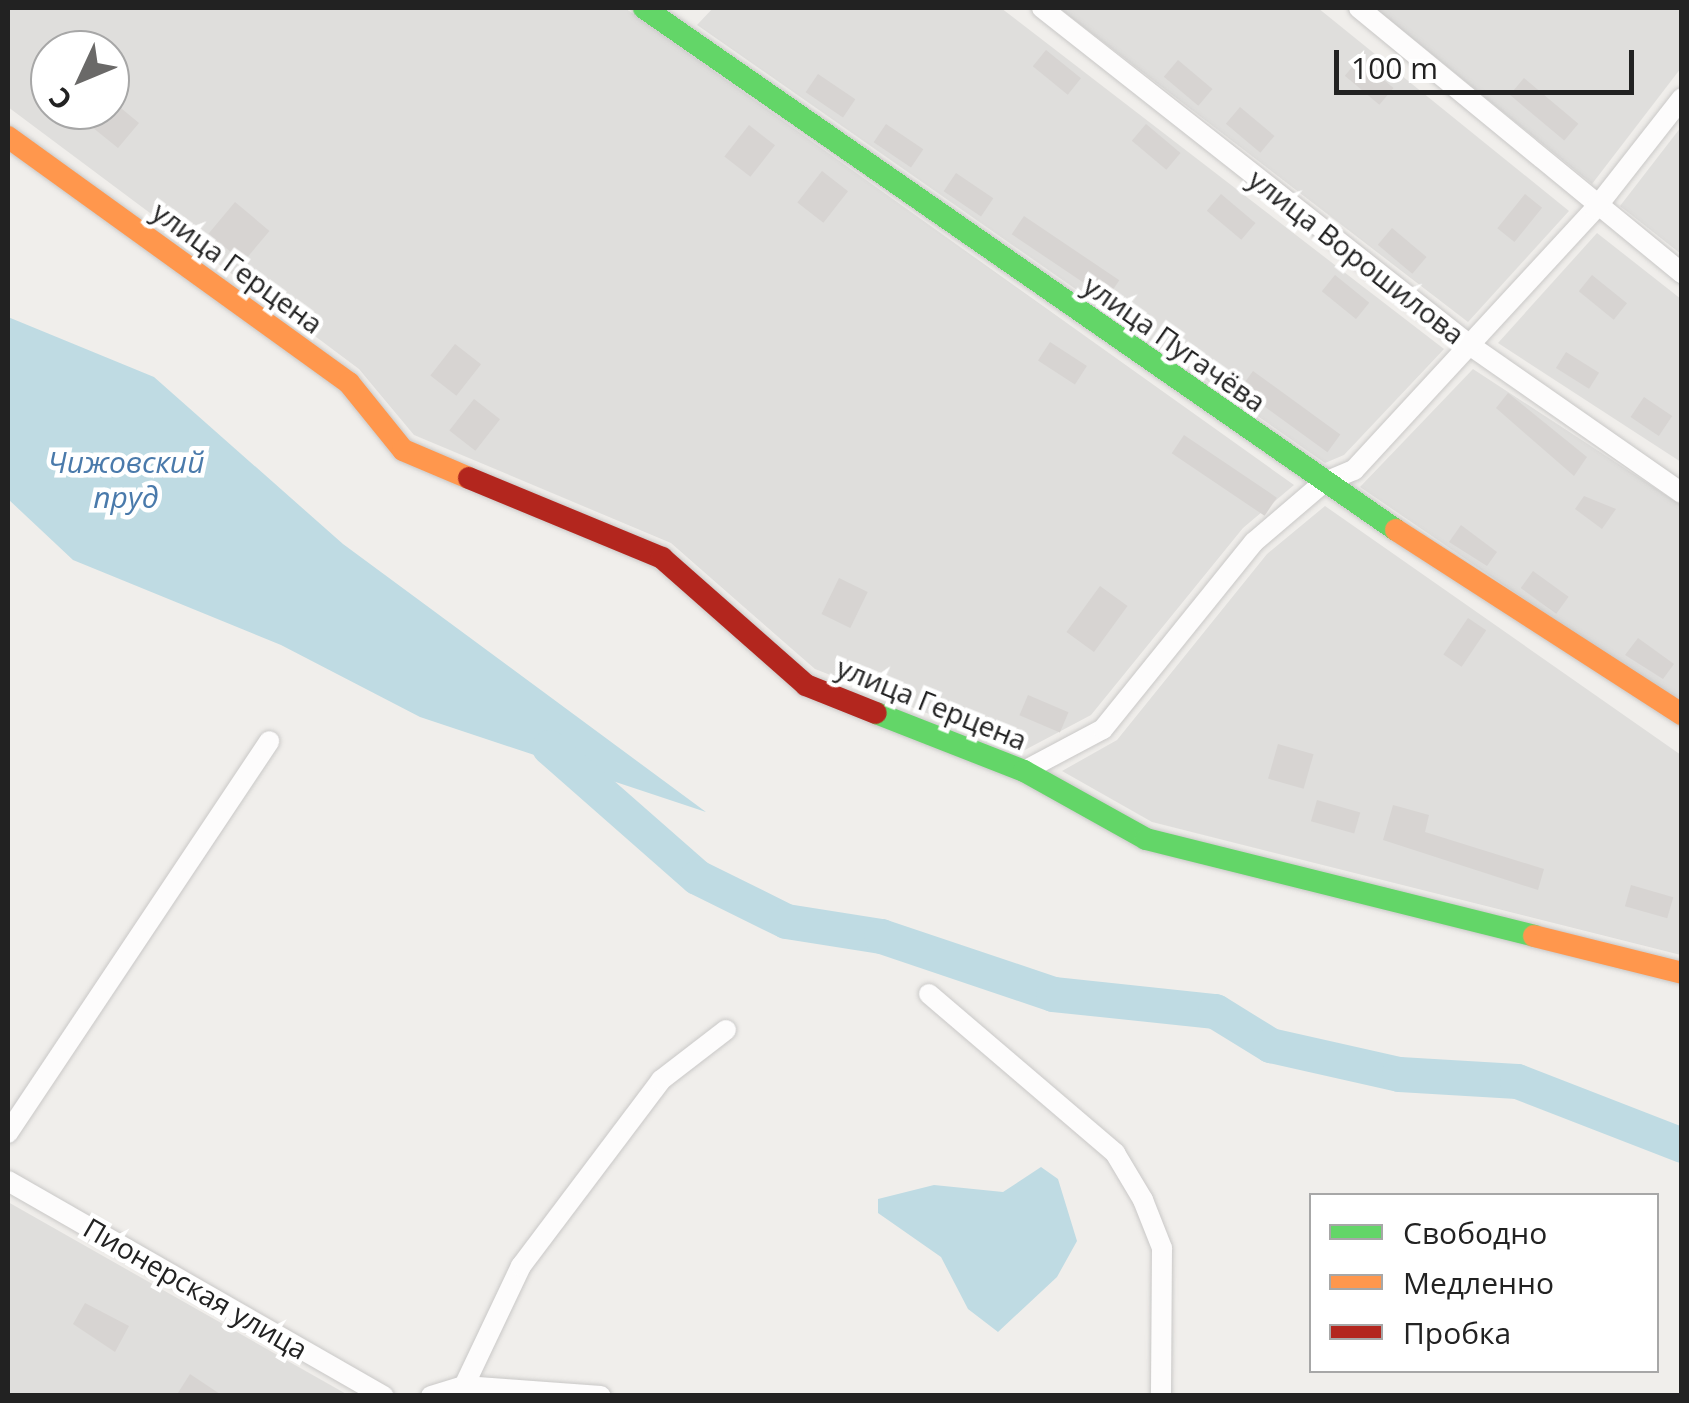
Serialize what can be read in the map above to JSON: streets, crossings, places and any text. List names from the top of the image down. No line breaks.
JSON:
{"streets":{"street":["улица Ворошилова","улица Герцена","улица Пугачёва","Пионерская улица"]},"water":["Чижовский пруд"],"legend":["Свободно","Медленно","Пробка"],"scale_bar":"100 m","north":"bottom left"}
